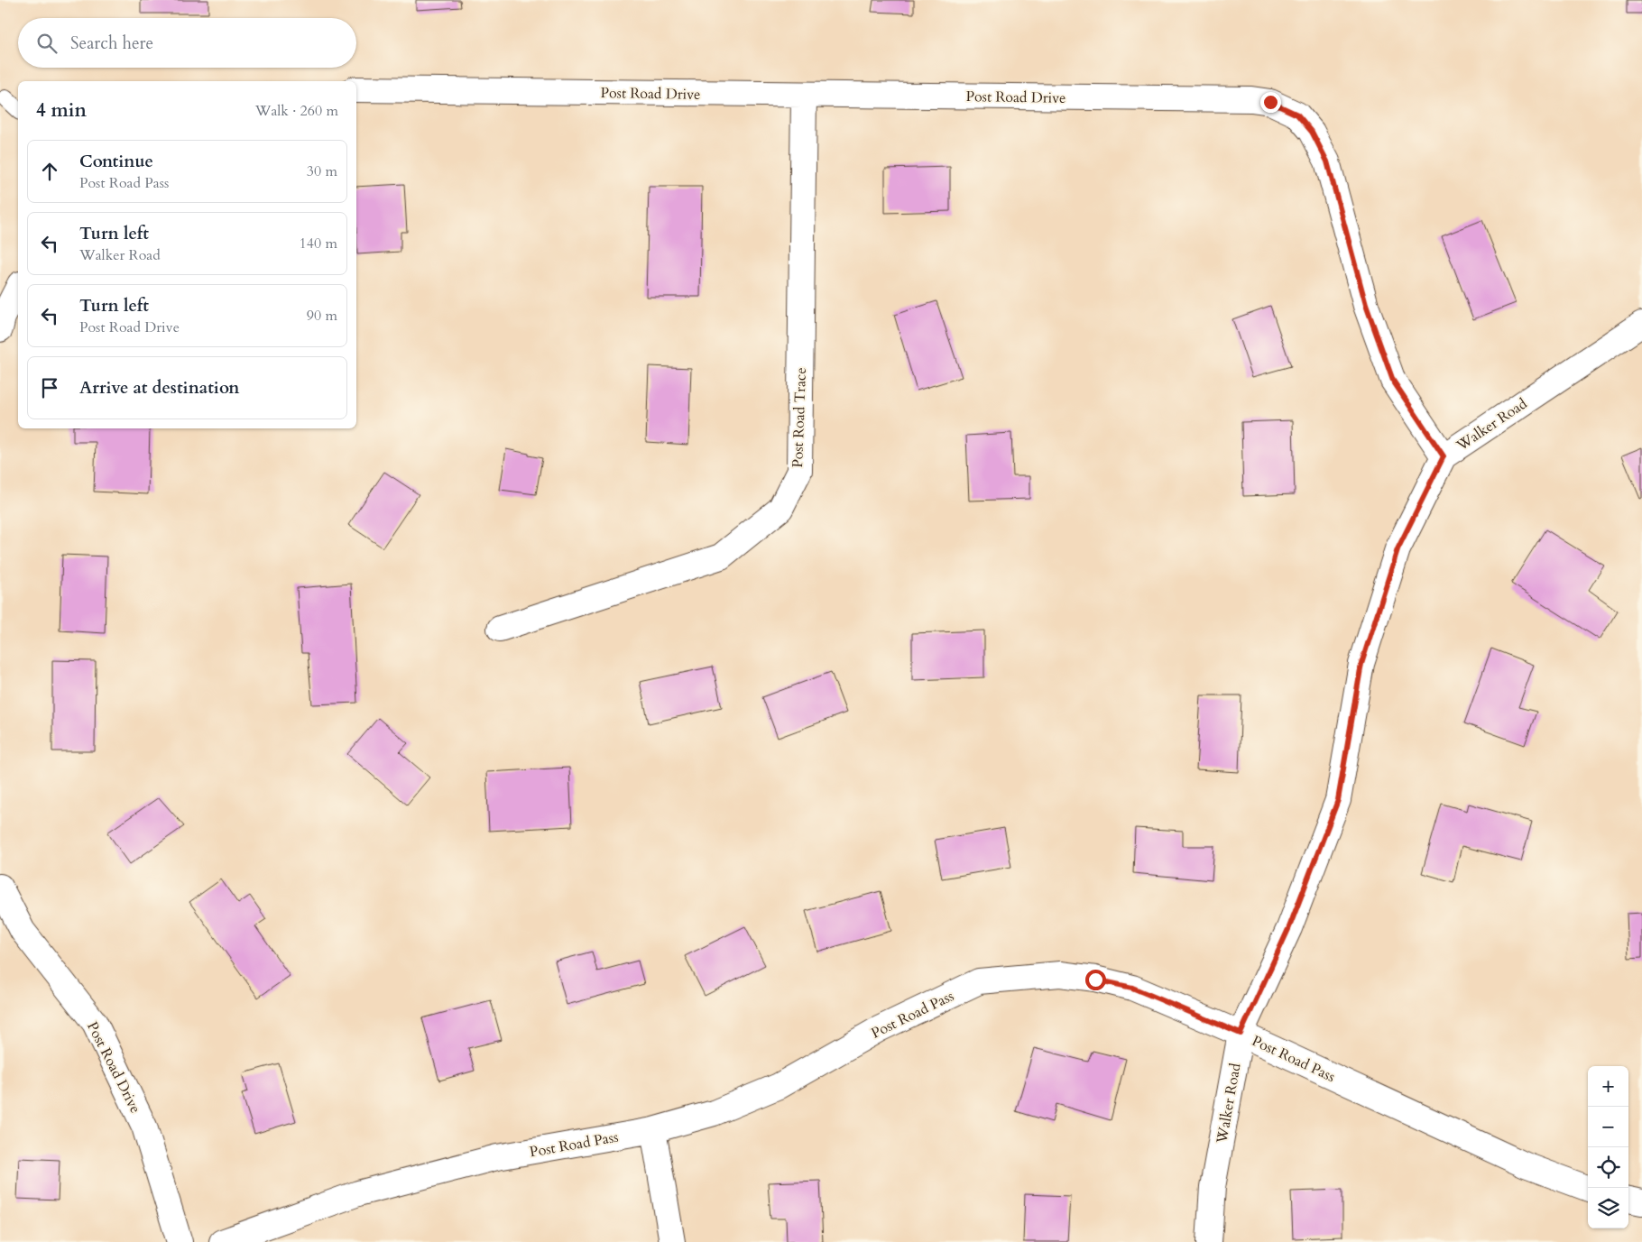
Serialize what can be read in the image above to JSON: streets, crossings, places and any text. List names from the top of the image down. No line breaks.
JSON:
{"streets":{"street":["Post Road Drive","Post Road Trace","Walker Road","Post Road Pass"]},"crossings":[["Post Road Drive","Post Road Trace"],["Post Road Drive","Walker Road"],["Walker Road","Post Road Pass"]],"page":{"search":"Search here","heading":["4 min","Walk · 260 m"],"list":[["Continue","Post Road Pass","30 m"],["Turn left","Walker Road","140 m"],["Turn left","Post Road Drive","90 m"],"Arrive at destination"],"map_buttons":["+","−"]}}
